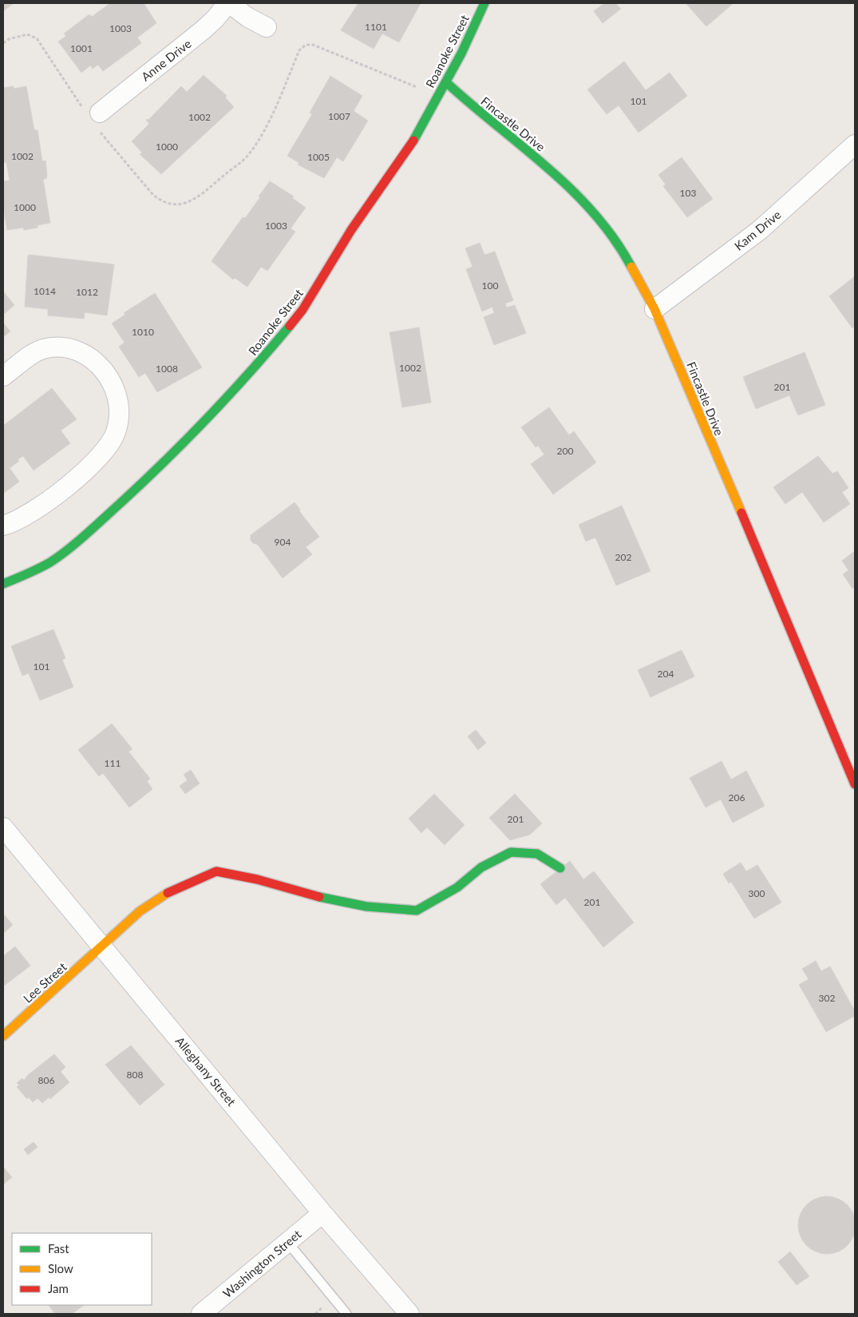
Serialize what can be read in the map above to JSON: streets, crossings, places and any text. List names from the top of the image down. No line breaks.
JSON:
{"streets":{"street":["Roanoke Street","Anne Drive","Fincastle Drive","Kam Drive","Lee Street","Alleghany Street","Washington Street"]},"crossings":[["Roanoke Street","Fincastle Drive"],["Fincastle Drive","Kam Drive"],["Lee Street","Alleghany Street"],["Alleghany Street","Washington Street"]],"house_numbers":["1101","1003","1001","101","1007","1002","1000","1002","1005","103","1000","1003","100","1014","1012","1010","1002","1008","201","200","904","202","101","204","111","206","201","300","201","302","808","806"],"legend":["Fast","Slow","Jam"]}
